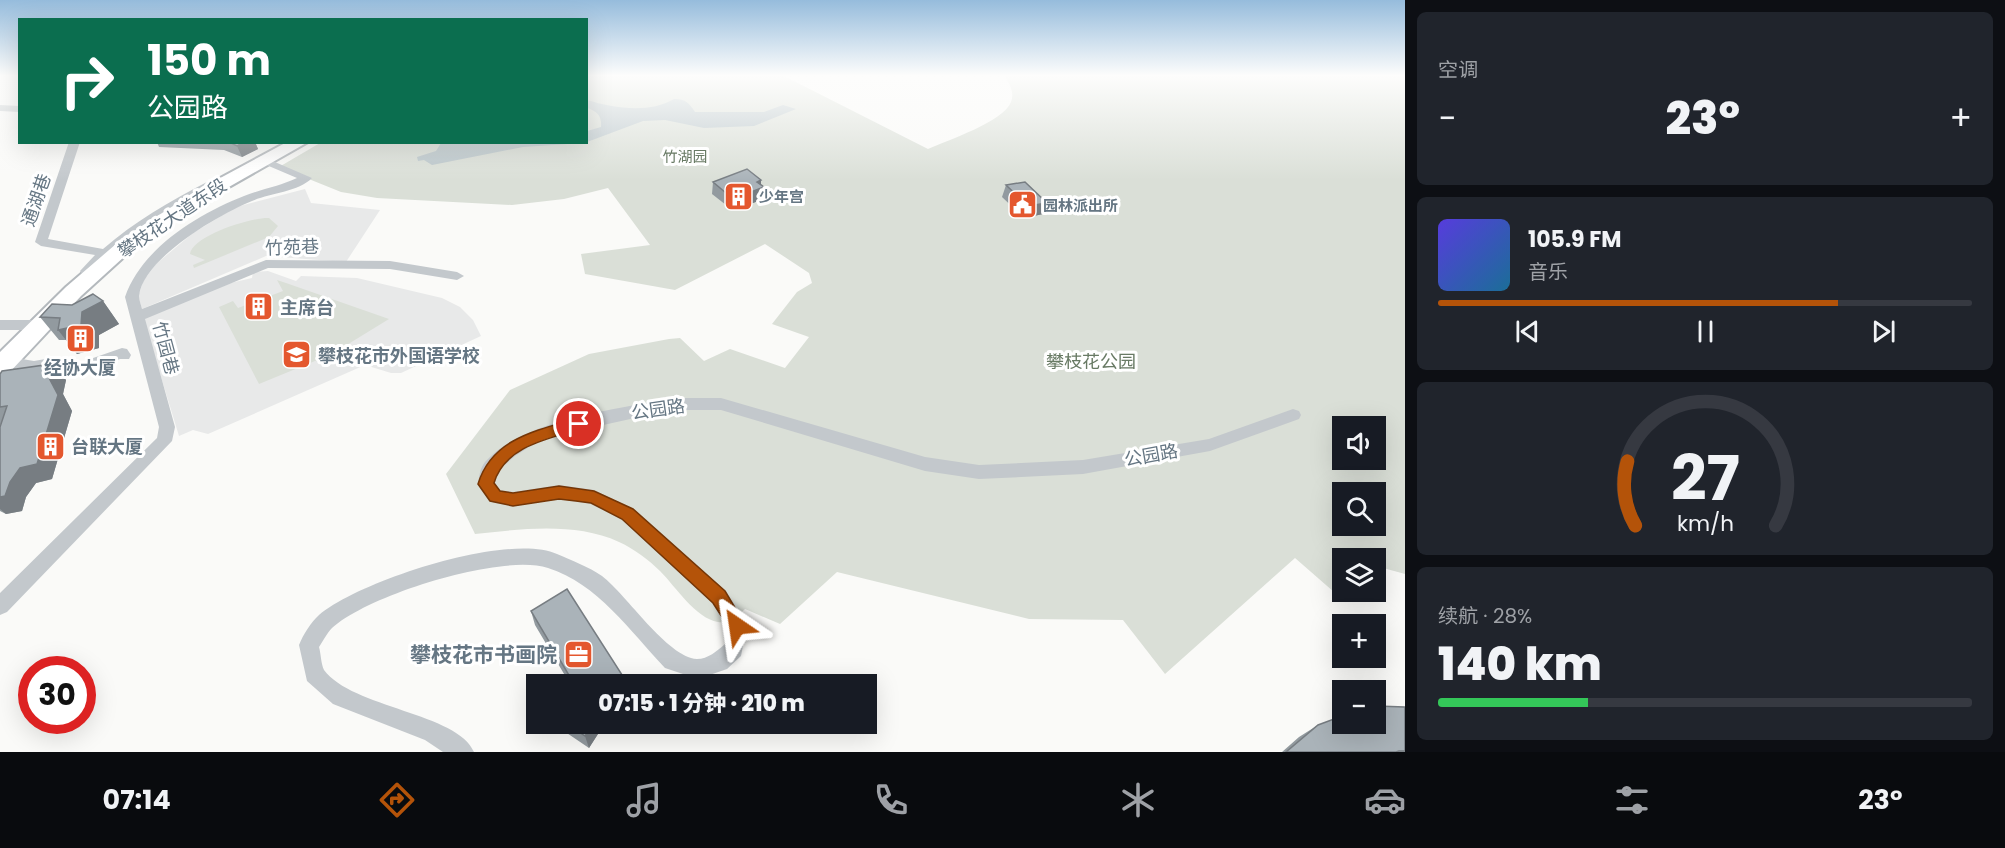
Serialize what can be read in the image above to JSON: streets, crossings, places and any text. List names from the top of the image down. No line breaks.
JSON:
{"streets":{"highway":["攀枝花大道东段"],"street":["通湖巷","竹苑巷","竹园巷","公园路"]},"crossings":[["攀枝花大道东段","竹园巷"],["竹苑巷","竹园巷"]],"parks":["竹湖园","攀枝花公园"],"places":{"building":["少年宫","主席台","经协大厦","台联大厦"],"public building":["园林派出所"],"school or university":["攀枝花市外国语学校"],"office":["攀枝花市书画院"]},"page":{"tile":["空调",["续航 · 28%","140 km"]],"turn":["150 m","公园路"],"heat":["−","23°","+"],"song":["105.9 FM","音乐"],"map_buttons":["+","−"],"limit":"30","trip":"07:15 · 1 分钟 · 210 m","tabs":["07:14","23°"],"gauge":["27","km/h"]}}
